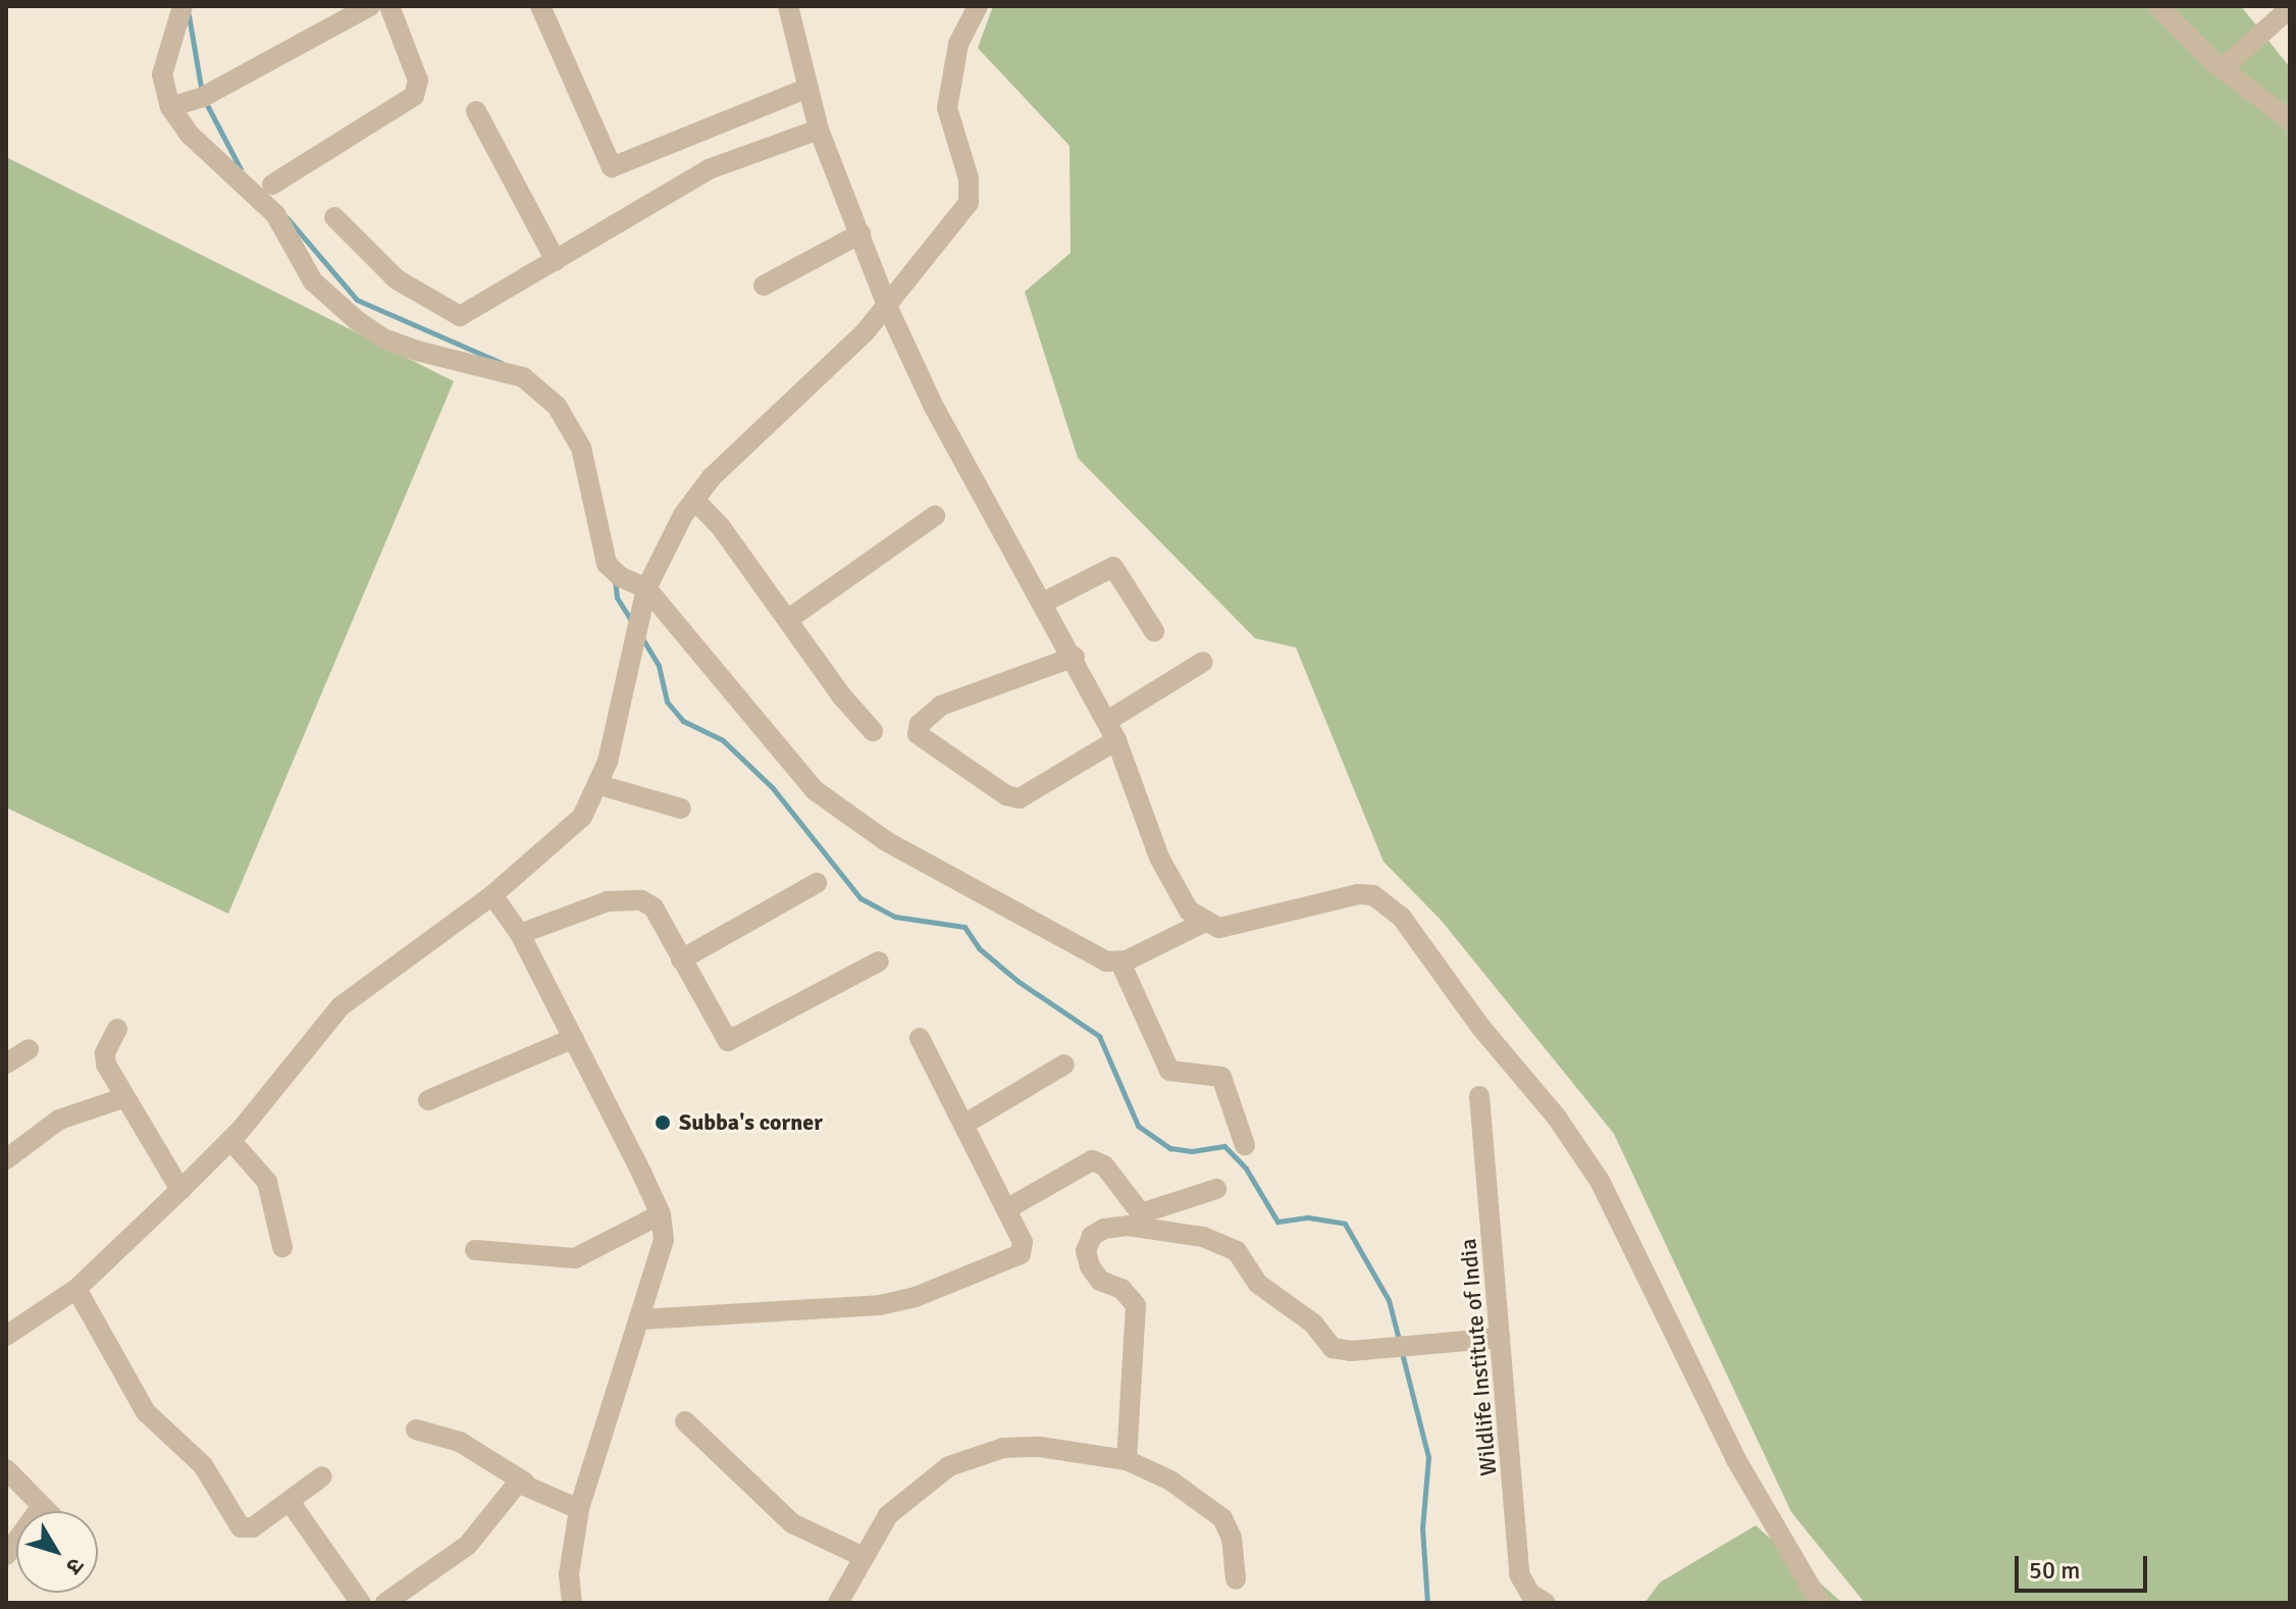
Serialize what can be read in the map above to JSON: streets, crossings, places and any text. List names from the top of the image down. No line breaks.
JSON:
{"streets":{"street":["Wildlife Institute of India"]},"places":["Subba's corner"],"scale_bar":"50 m","north":"bottom right"}
